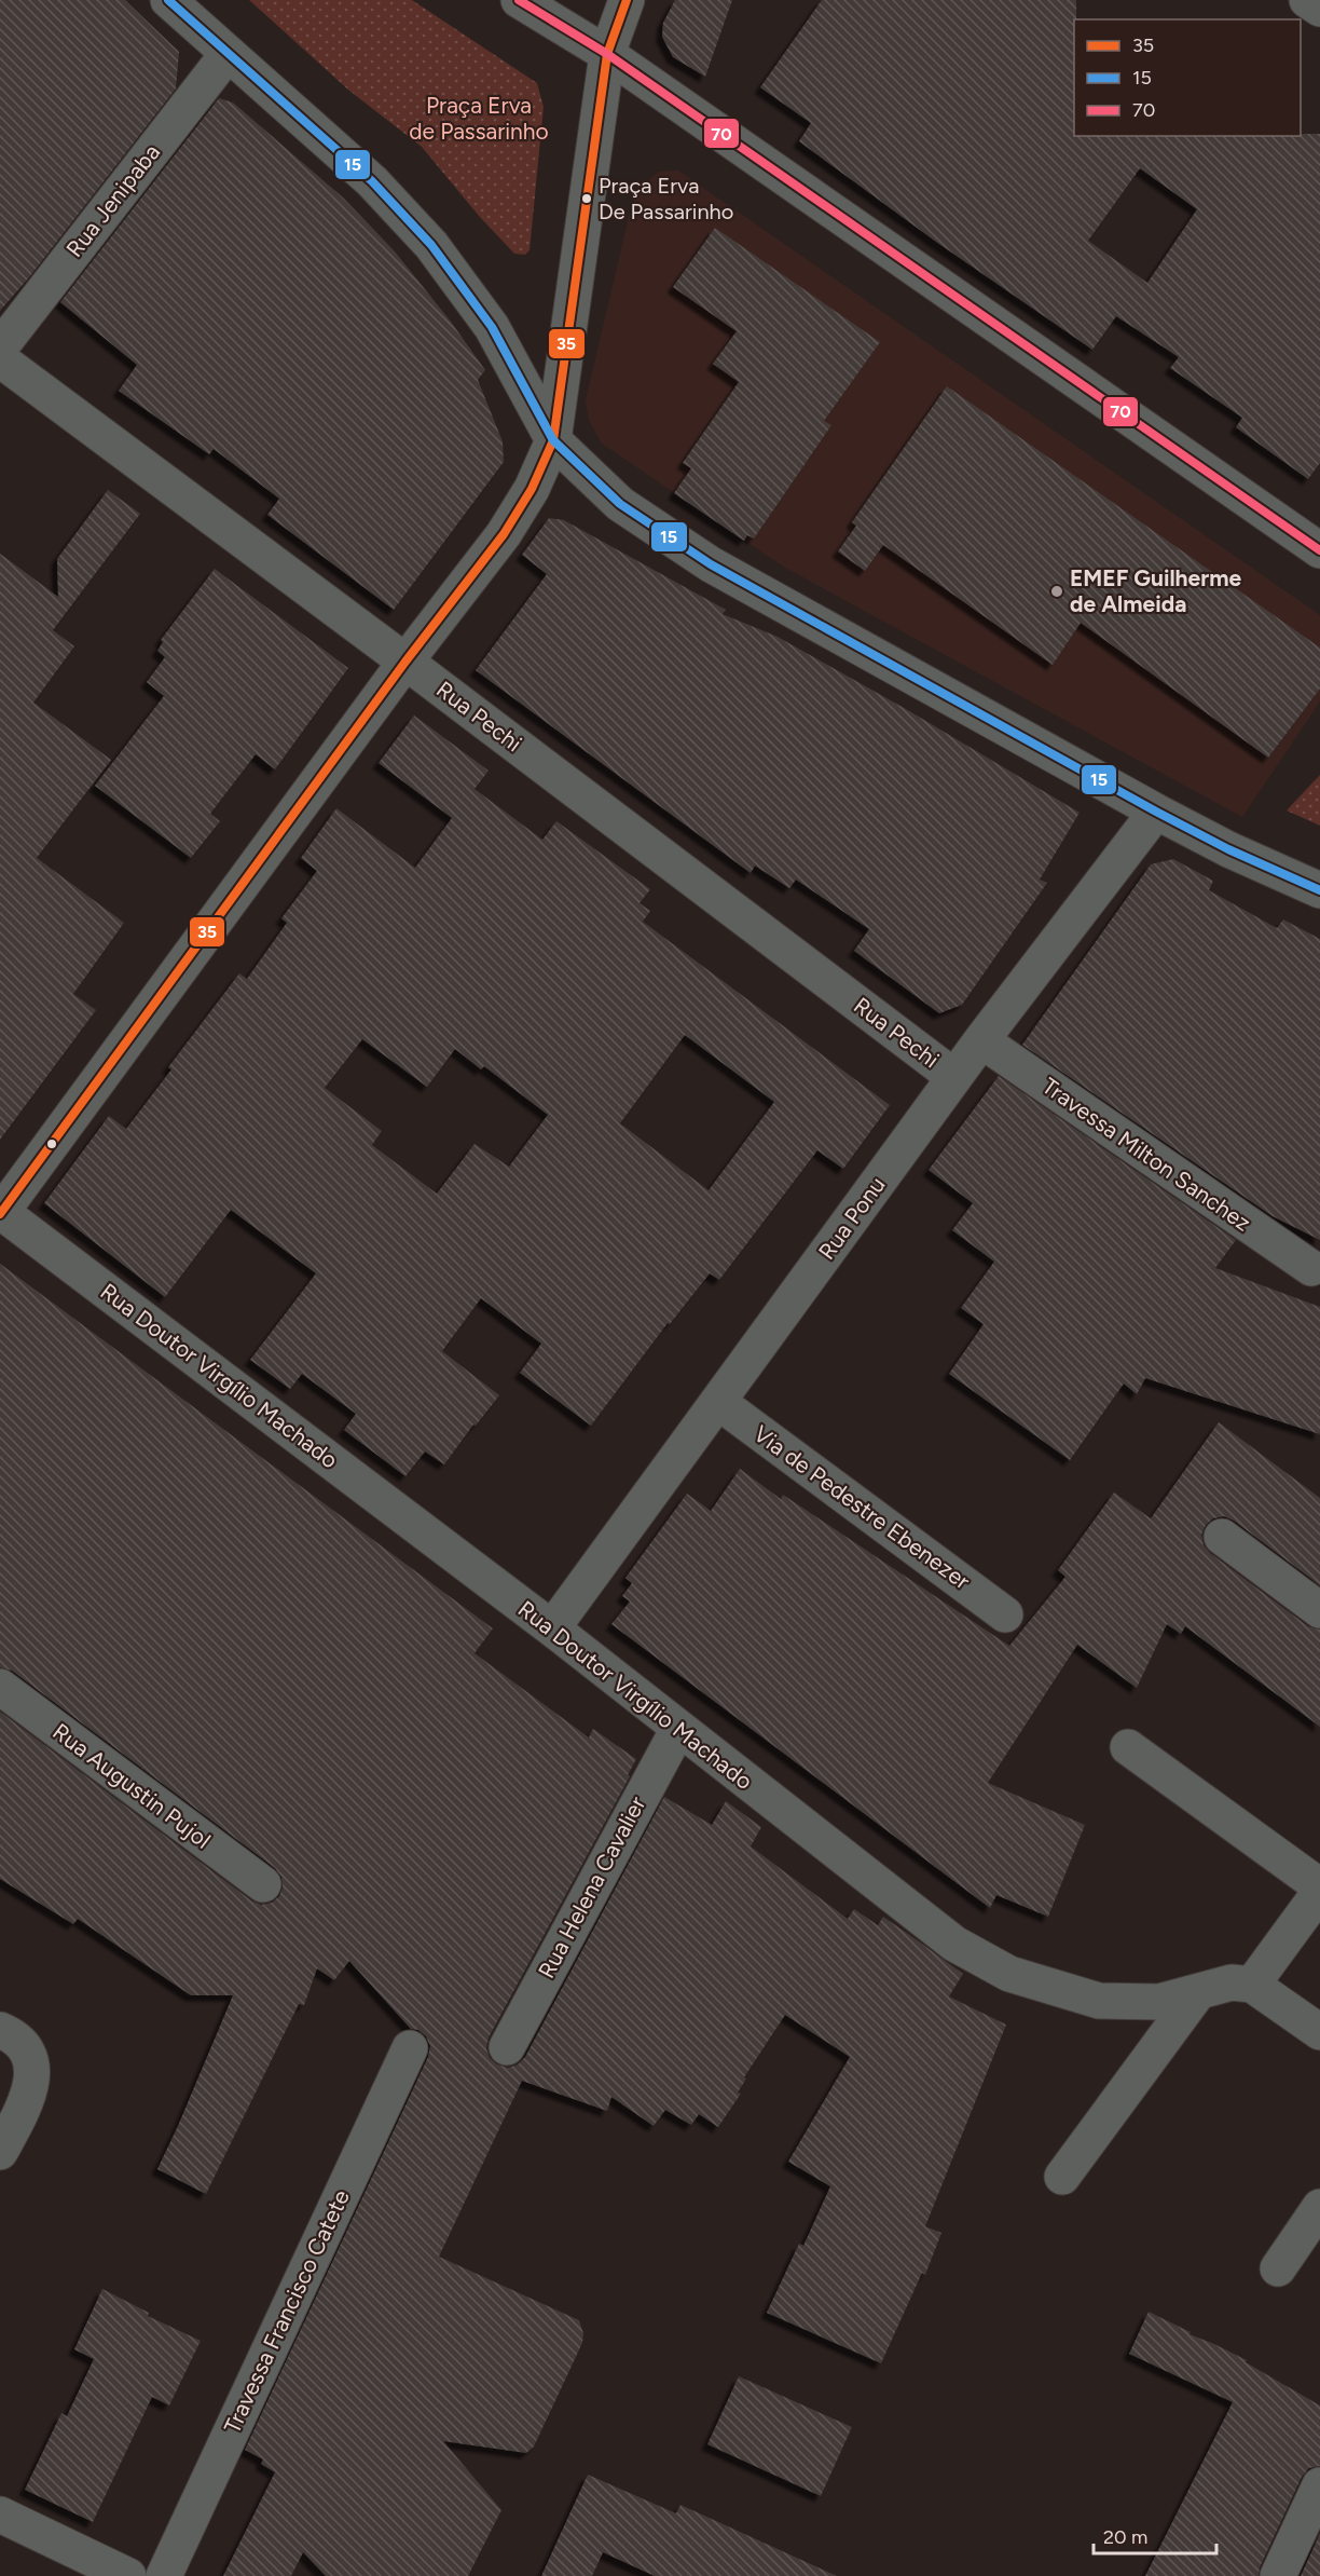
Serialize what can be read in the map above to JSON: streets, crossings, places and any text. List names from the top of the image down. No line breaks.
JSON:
{"streets":{"street":["Rua Jenipaba","Rua Pechi","Travessa Milton Sanchez","Rua Ponu","Rua Doutor Virgílio Machado","Via de Pedestre Ebenezer","Rua Augustin Pujol","Rua Helena Cavalier","Travessa Francisco Catete"]},"crossings":[["Rua Pechi","Rua Ponu"],["Travessa Milton Sanchez","Rua Ponu"],["Rua Ponu","Rua Doutor Virgílio Machado"],["Rua Ponu","Via de Pedestre Ebenezer"],["Rua Doutor Virgílio Machado","Rua Helena Cavalier"]],"parks":["Praça Erva de Passarinho"],"places":["Praça Erva De Passarinho","EMEF Guilherme de Almeida"],"lines":["transit line 35","transit line 15","transit line 70"],"legend":["35","15","70"],"scale_bar":"20 m"}
